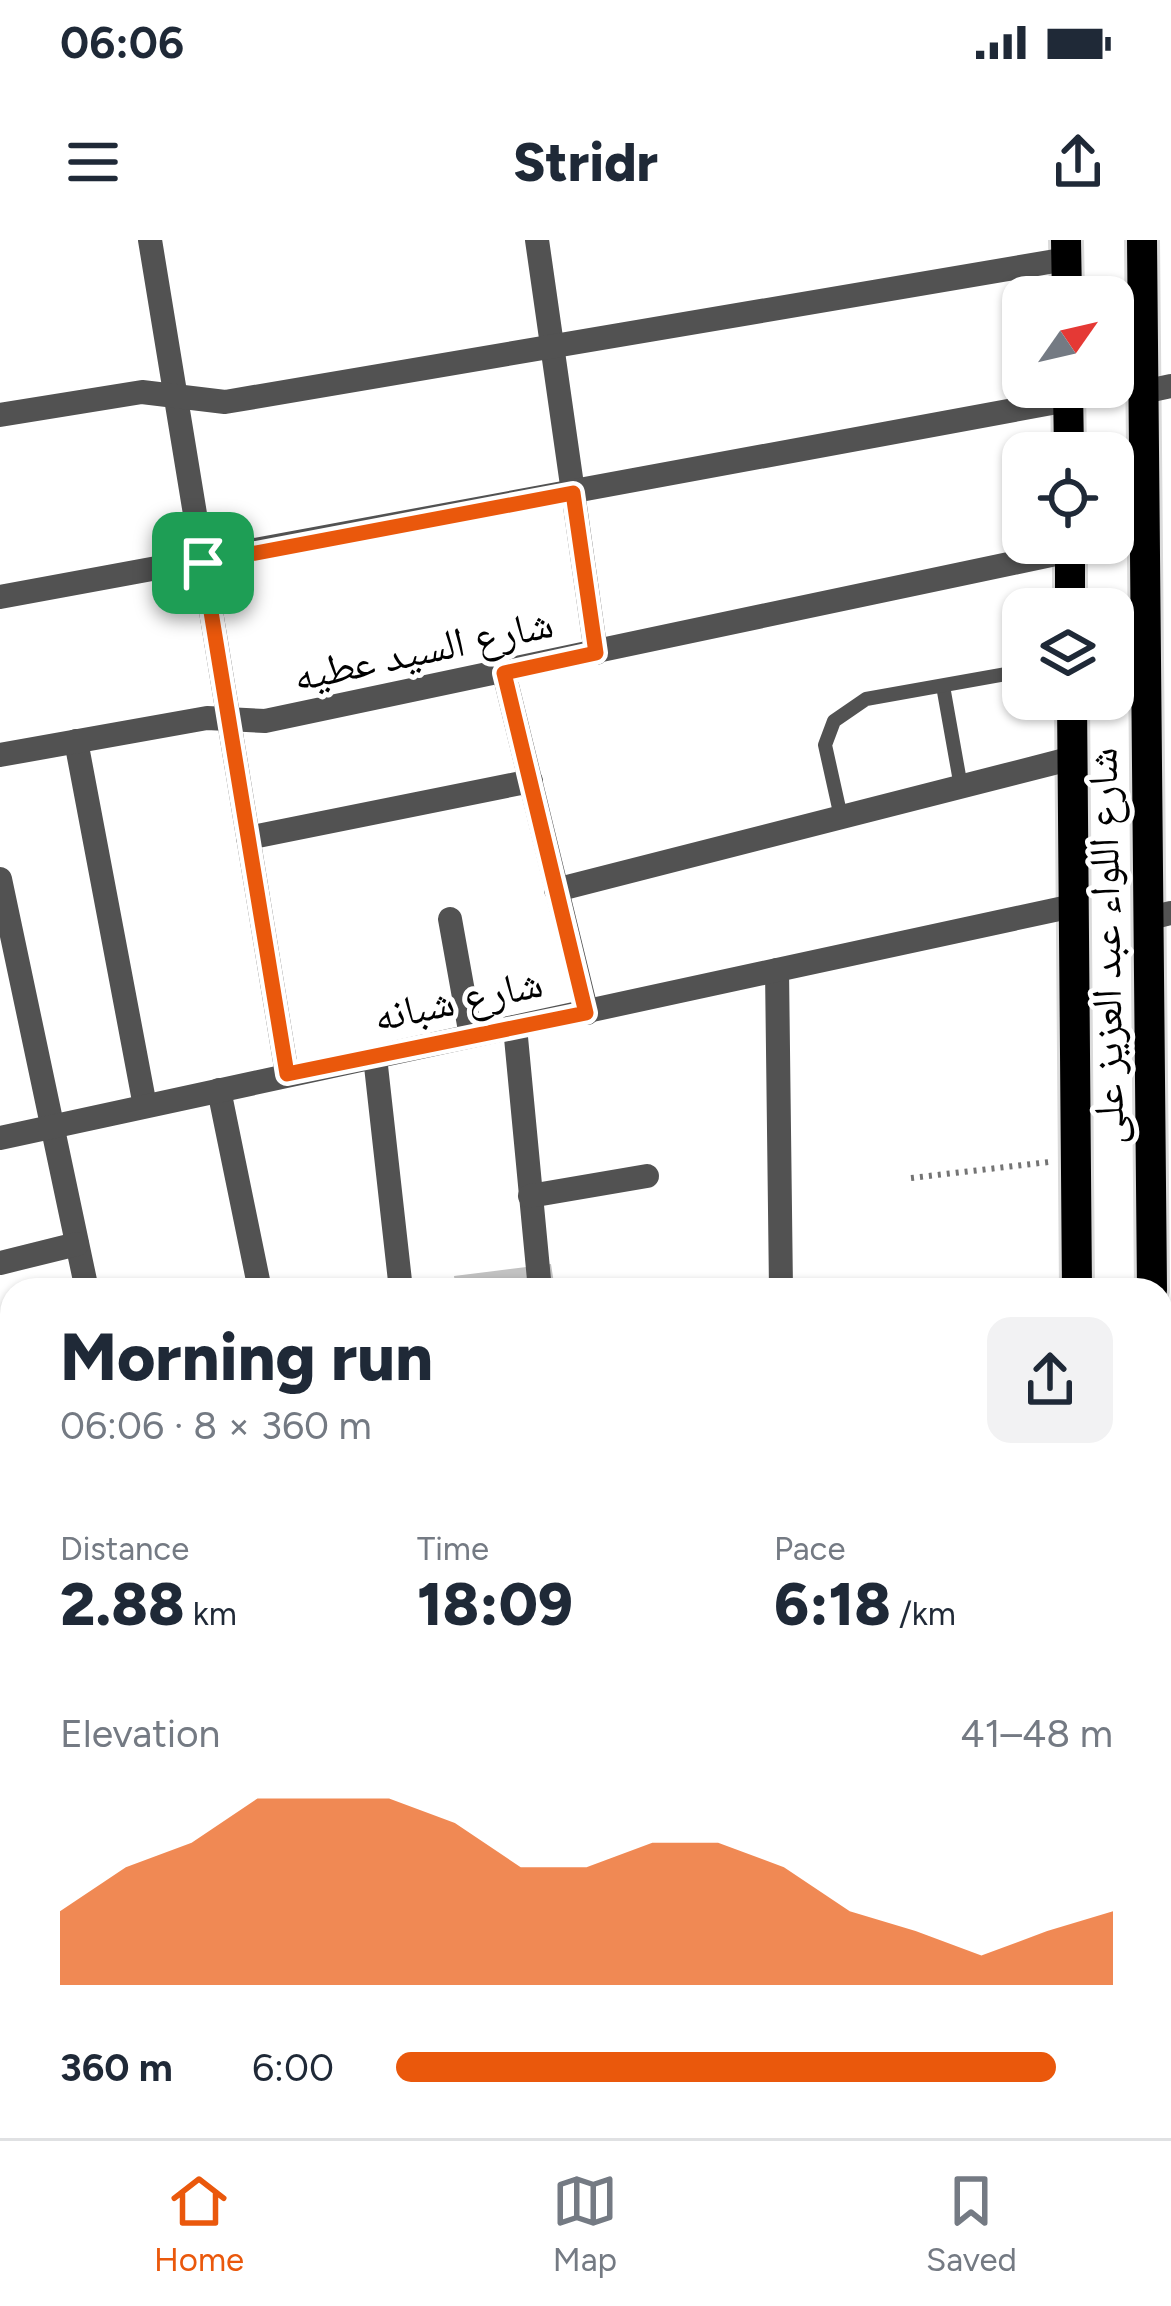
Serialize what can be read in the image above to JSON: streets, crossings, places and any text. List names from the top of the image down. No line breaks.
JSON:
{"streets":{"main road":["شارع اللواء عبد العزيز على"],"street":["شارع السيد عطيه","شارع شبانه"]},"crossings":[["شارع اللواء عبد العزيز على","شارع شبانه"]],"north":"top right","page":{"status":"06:06","header":"Stridr","heading":["Morning run","06:06 · 8 × 360 m"],"stats":[["Distance","2.88 km"],["Time","18:09"],["Pace","6:18 /km"]],"chart":["Elevation","41–48 m"],"list":[{"name":"360 m","note":"6:00"}],"tabs":["Home","Map","Saved"]}}
